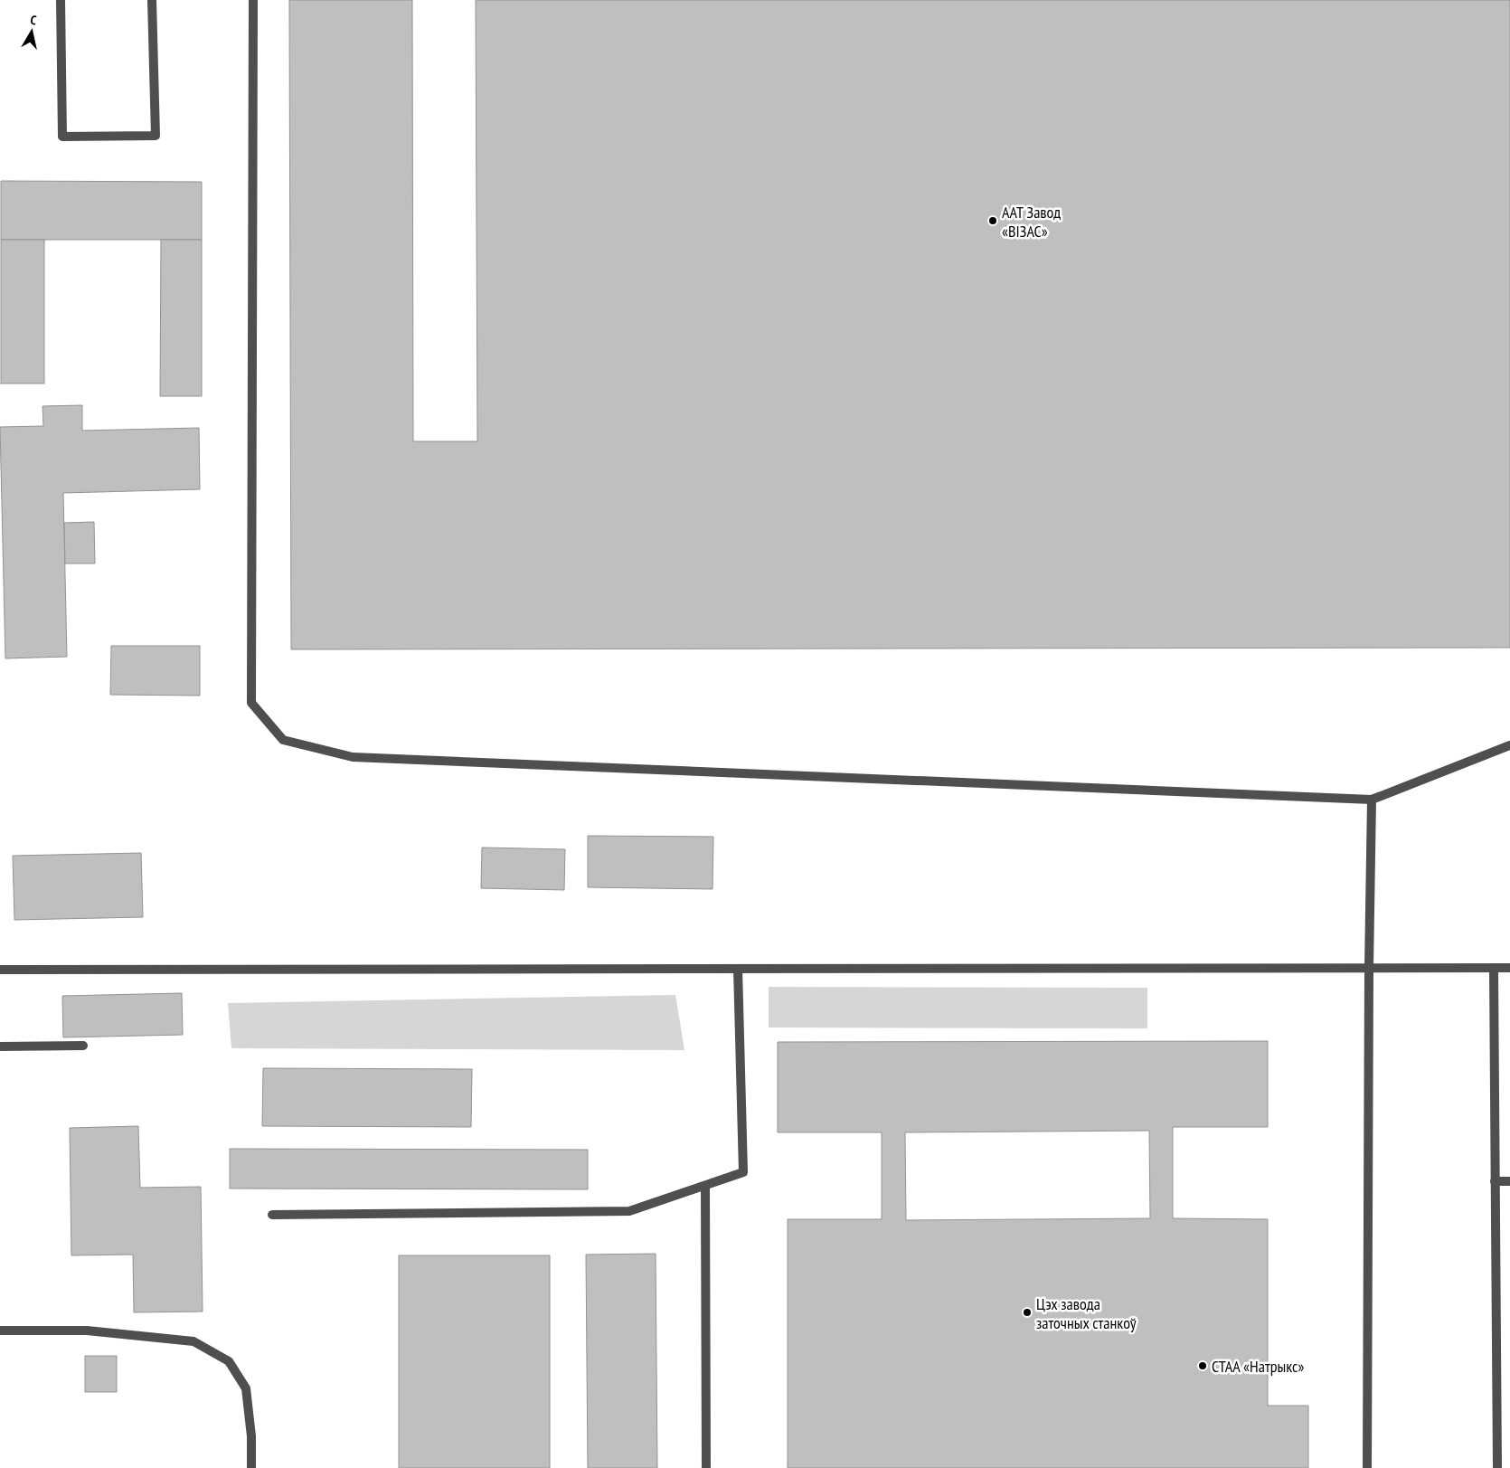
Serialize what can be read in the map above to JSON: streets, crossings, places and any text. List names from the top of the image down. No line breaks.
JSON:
{"places":["ААТ Завод «ВІЗАС»","Цэх завода заточных станкоў","СТАА «Натрыкс»"],"north":"top"}
